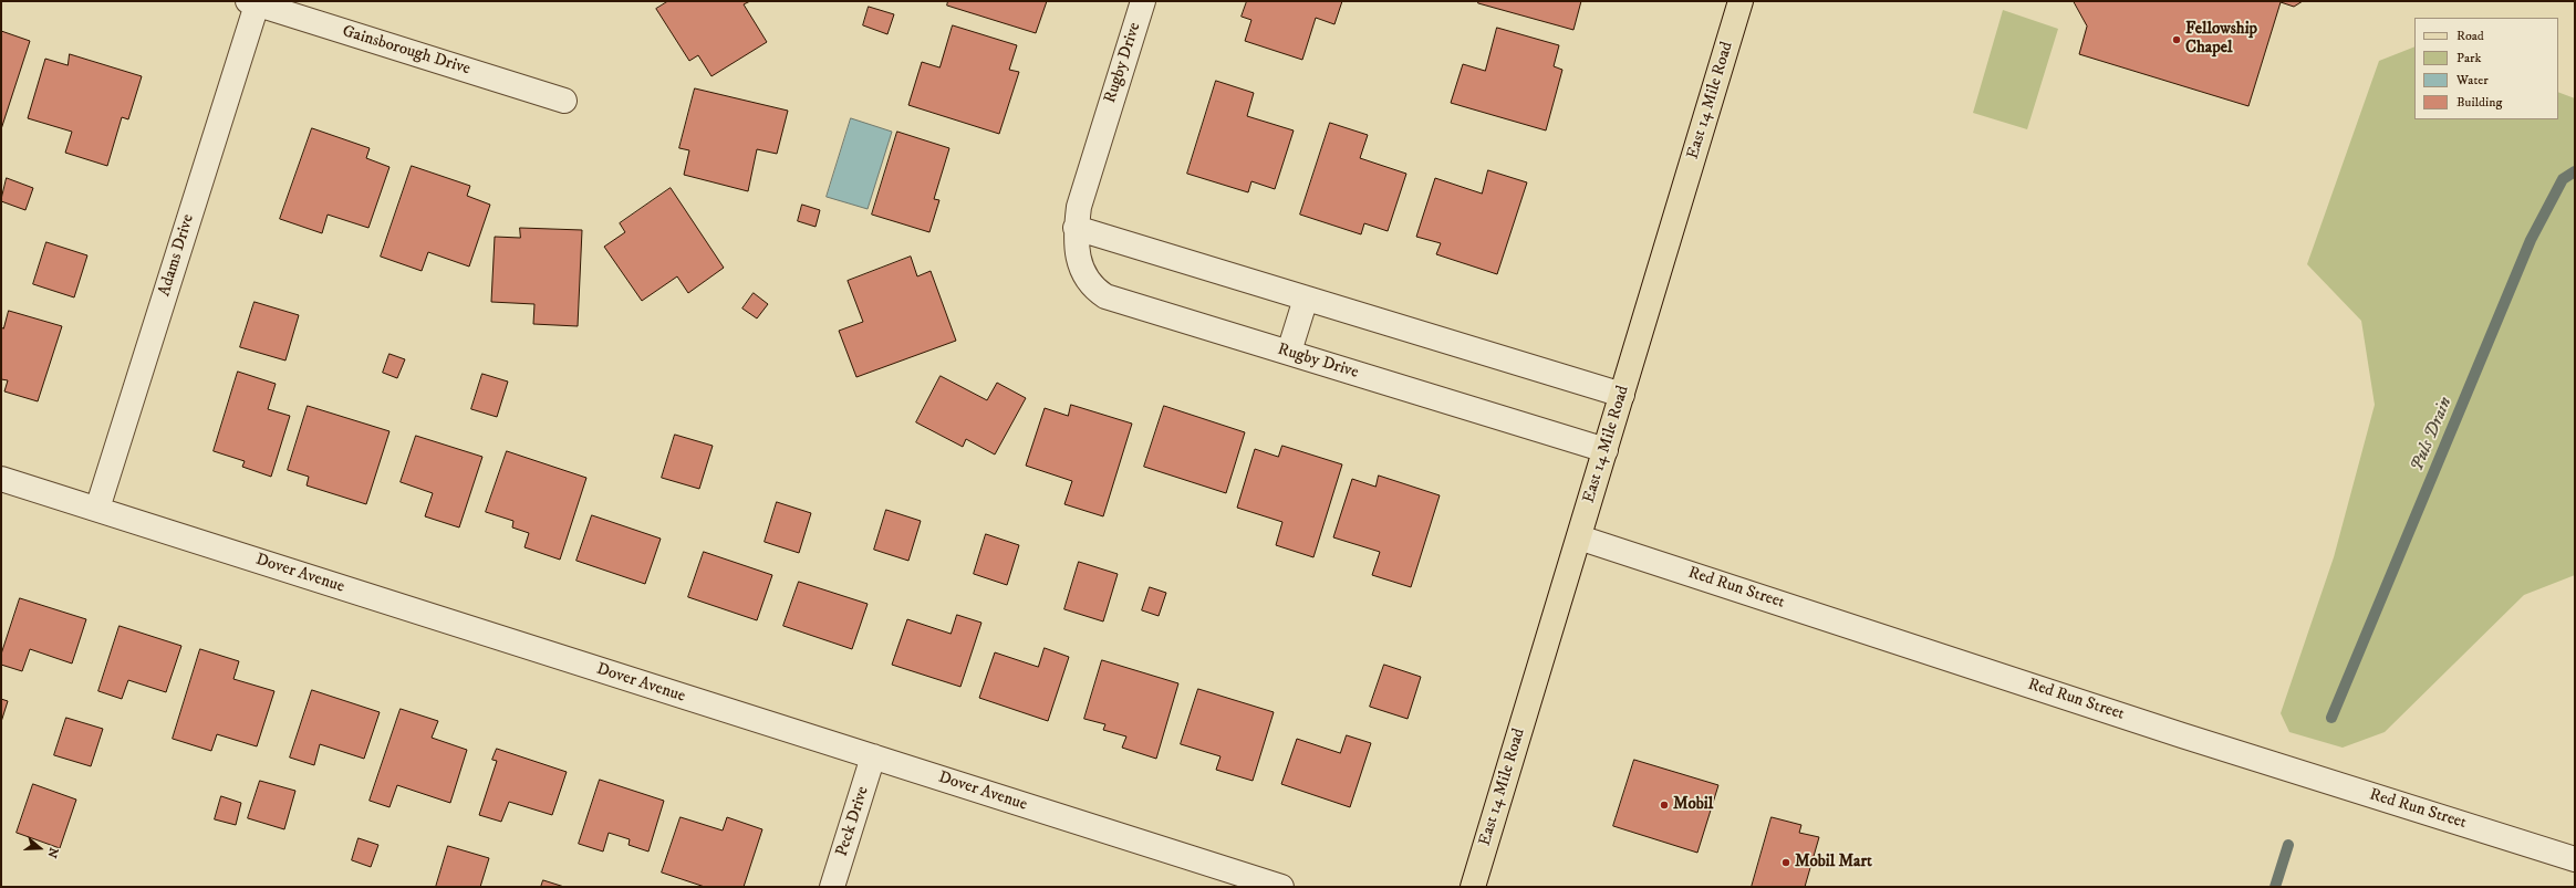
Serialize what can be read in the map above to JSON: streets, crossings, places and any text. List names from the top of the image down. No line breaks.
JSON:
{"streets":{"main road":["East 14 Mile Road"],"street":["Gainsborough Drive","Rugby Drive","Adams Drive","Dover Avenue","Red Run Street","Peck Drive"]},"crossings":[["Gainsborough Drive","Adams Drive"],["Rugby Drive","East 14 Mile Road"],["East 14 Mile Road","Red Run Street"],["Adams Drive","Dover Avenue"],["Dover Avenue","Peck Drive"]],"water":["Puls Drain"],"places":["Fellowship Chapel","Mobil","Mobil Mart"],"legend":["Road","Park","Water","Building"],"north":"right"}
